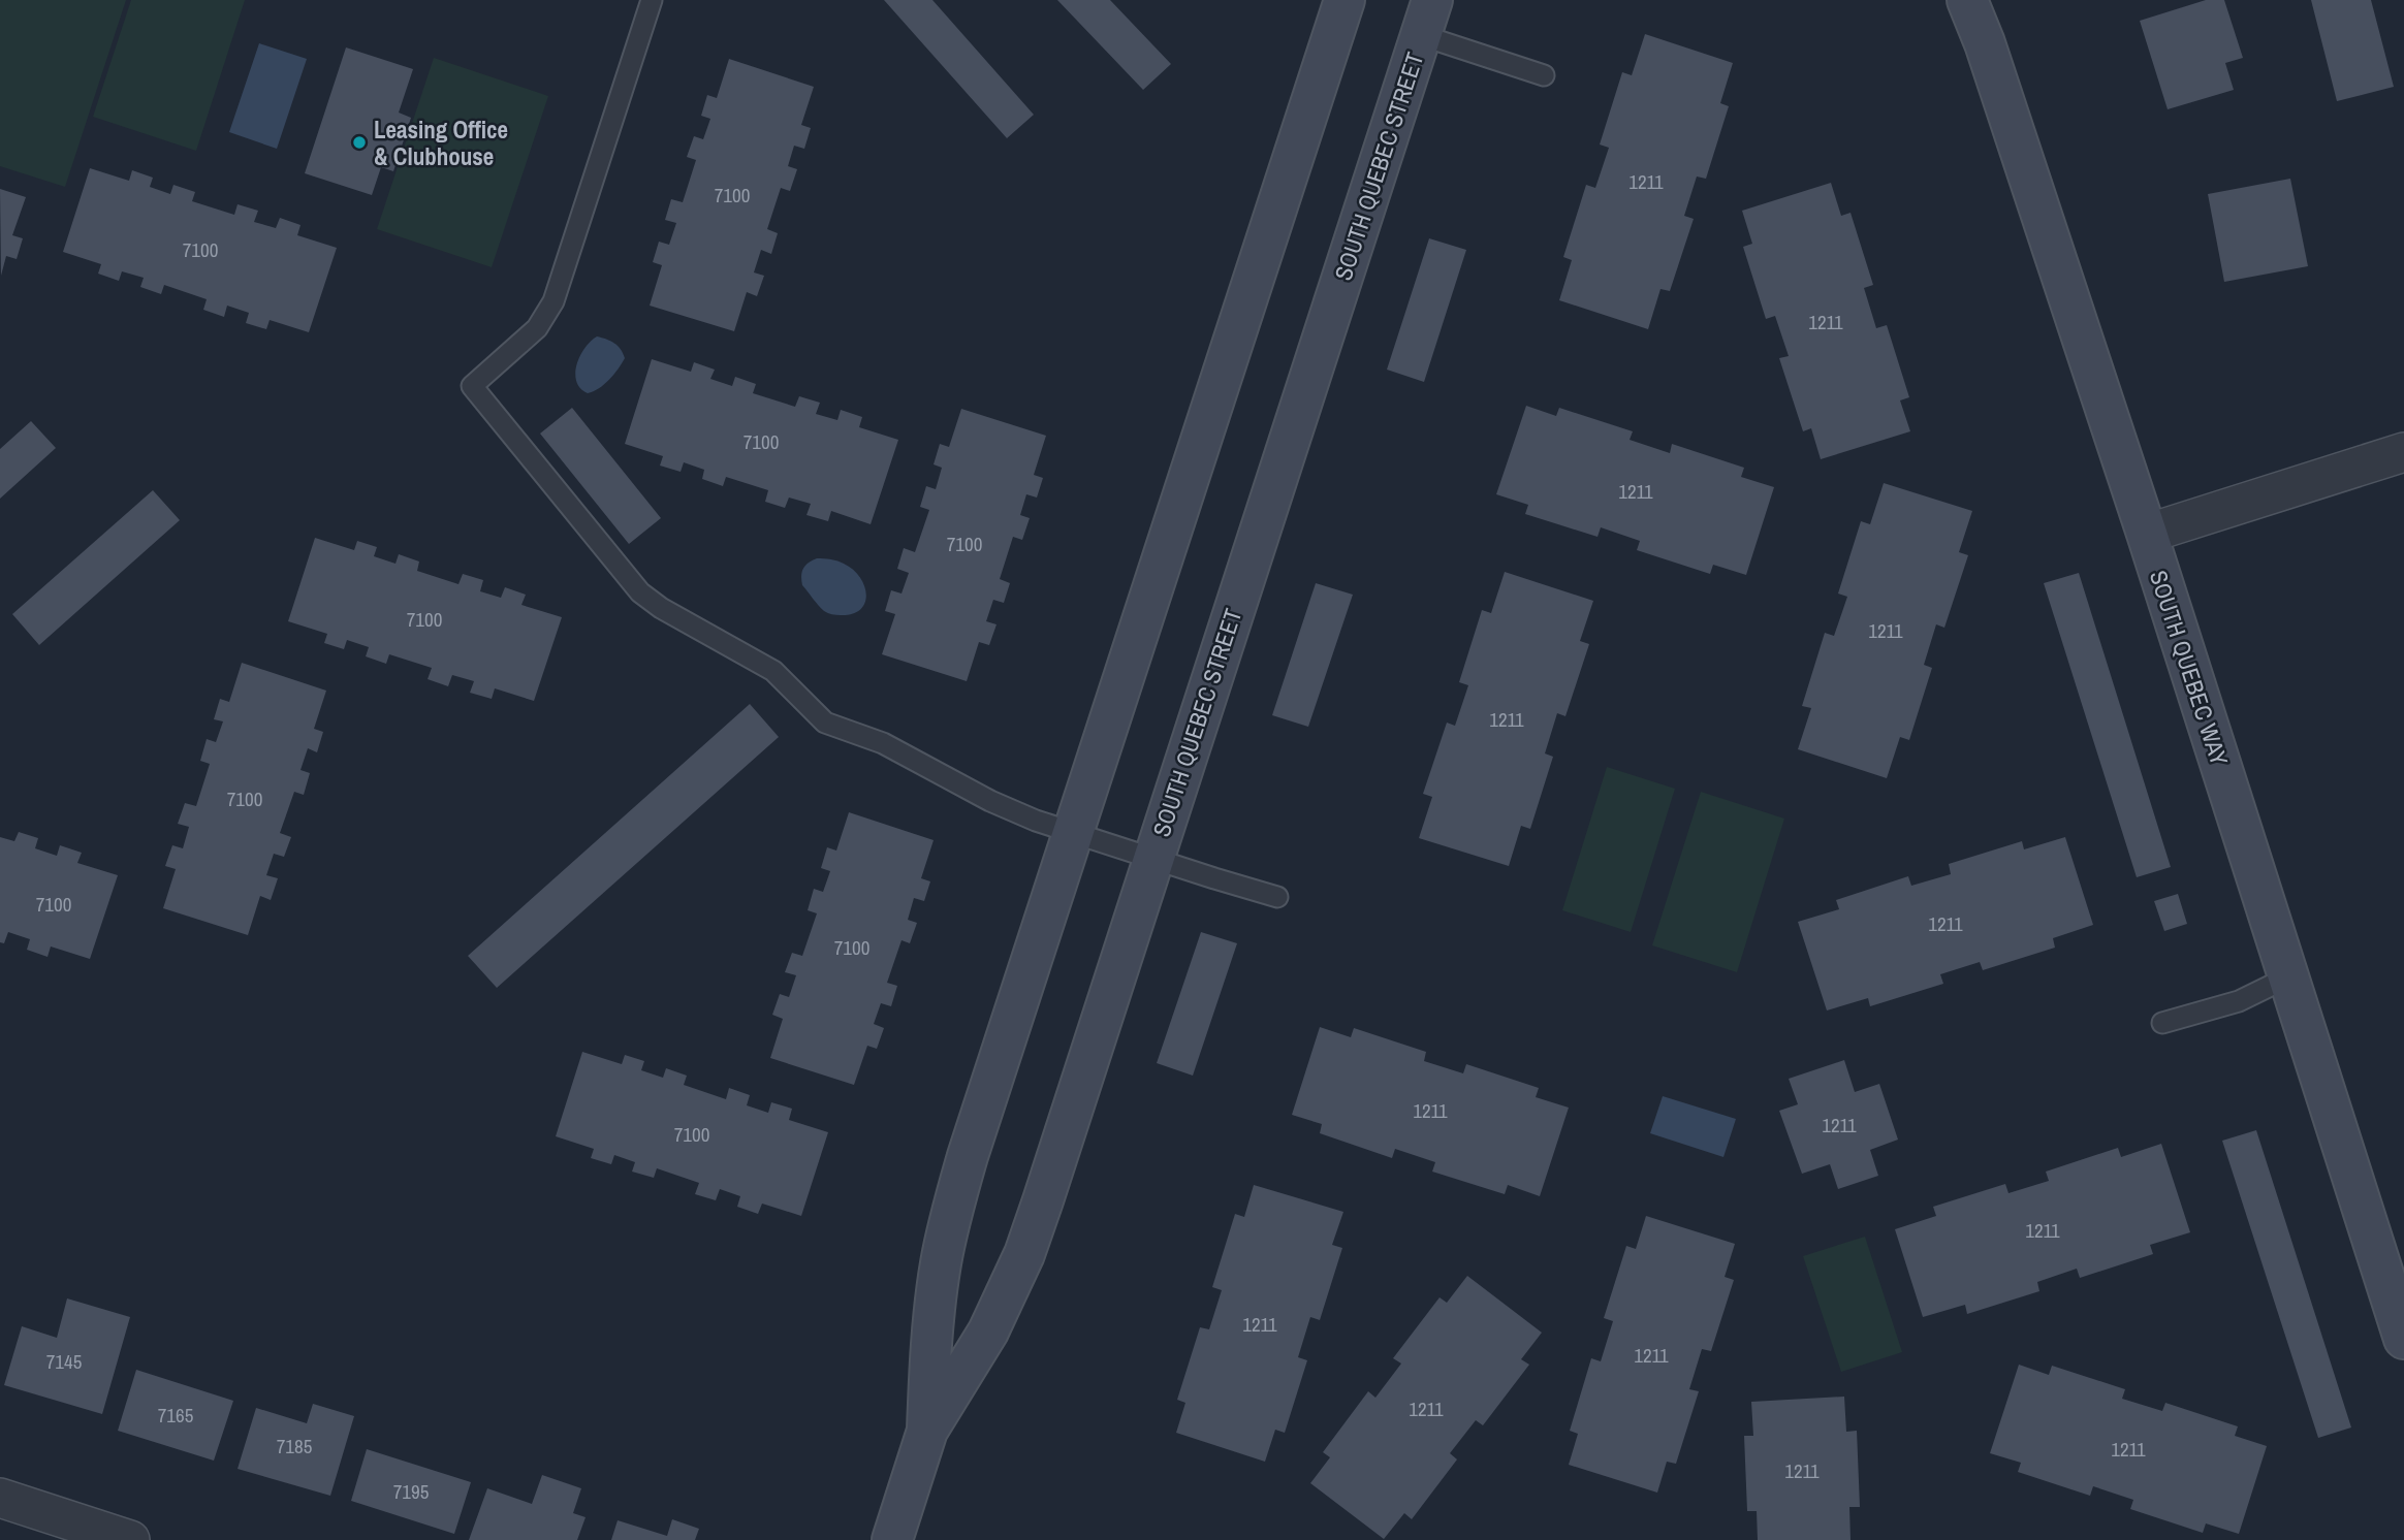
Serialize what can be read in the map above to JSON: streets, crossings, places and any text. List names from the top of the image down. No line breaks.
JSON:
{"streets":{"main road":["SOUTH QUEBEC STREET","SOUTH QUEBEC WAY"]},"places":["Leasing Office & Clubhouse"],"house_numbers":["1211","7100","7100","1211","7100","1211","7100","7100","1211","1211","7100","7100","1211","7100","1211","1211","7100","1211","1211","1211","7145","1211","7165","7185","1211","1211","7195"]}
